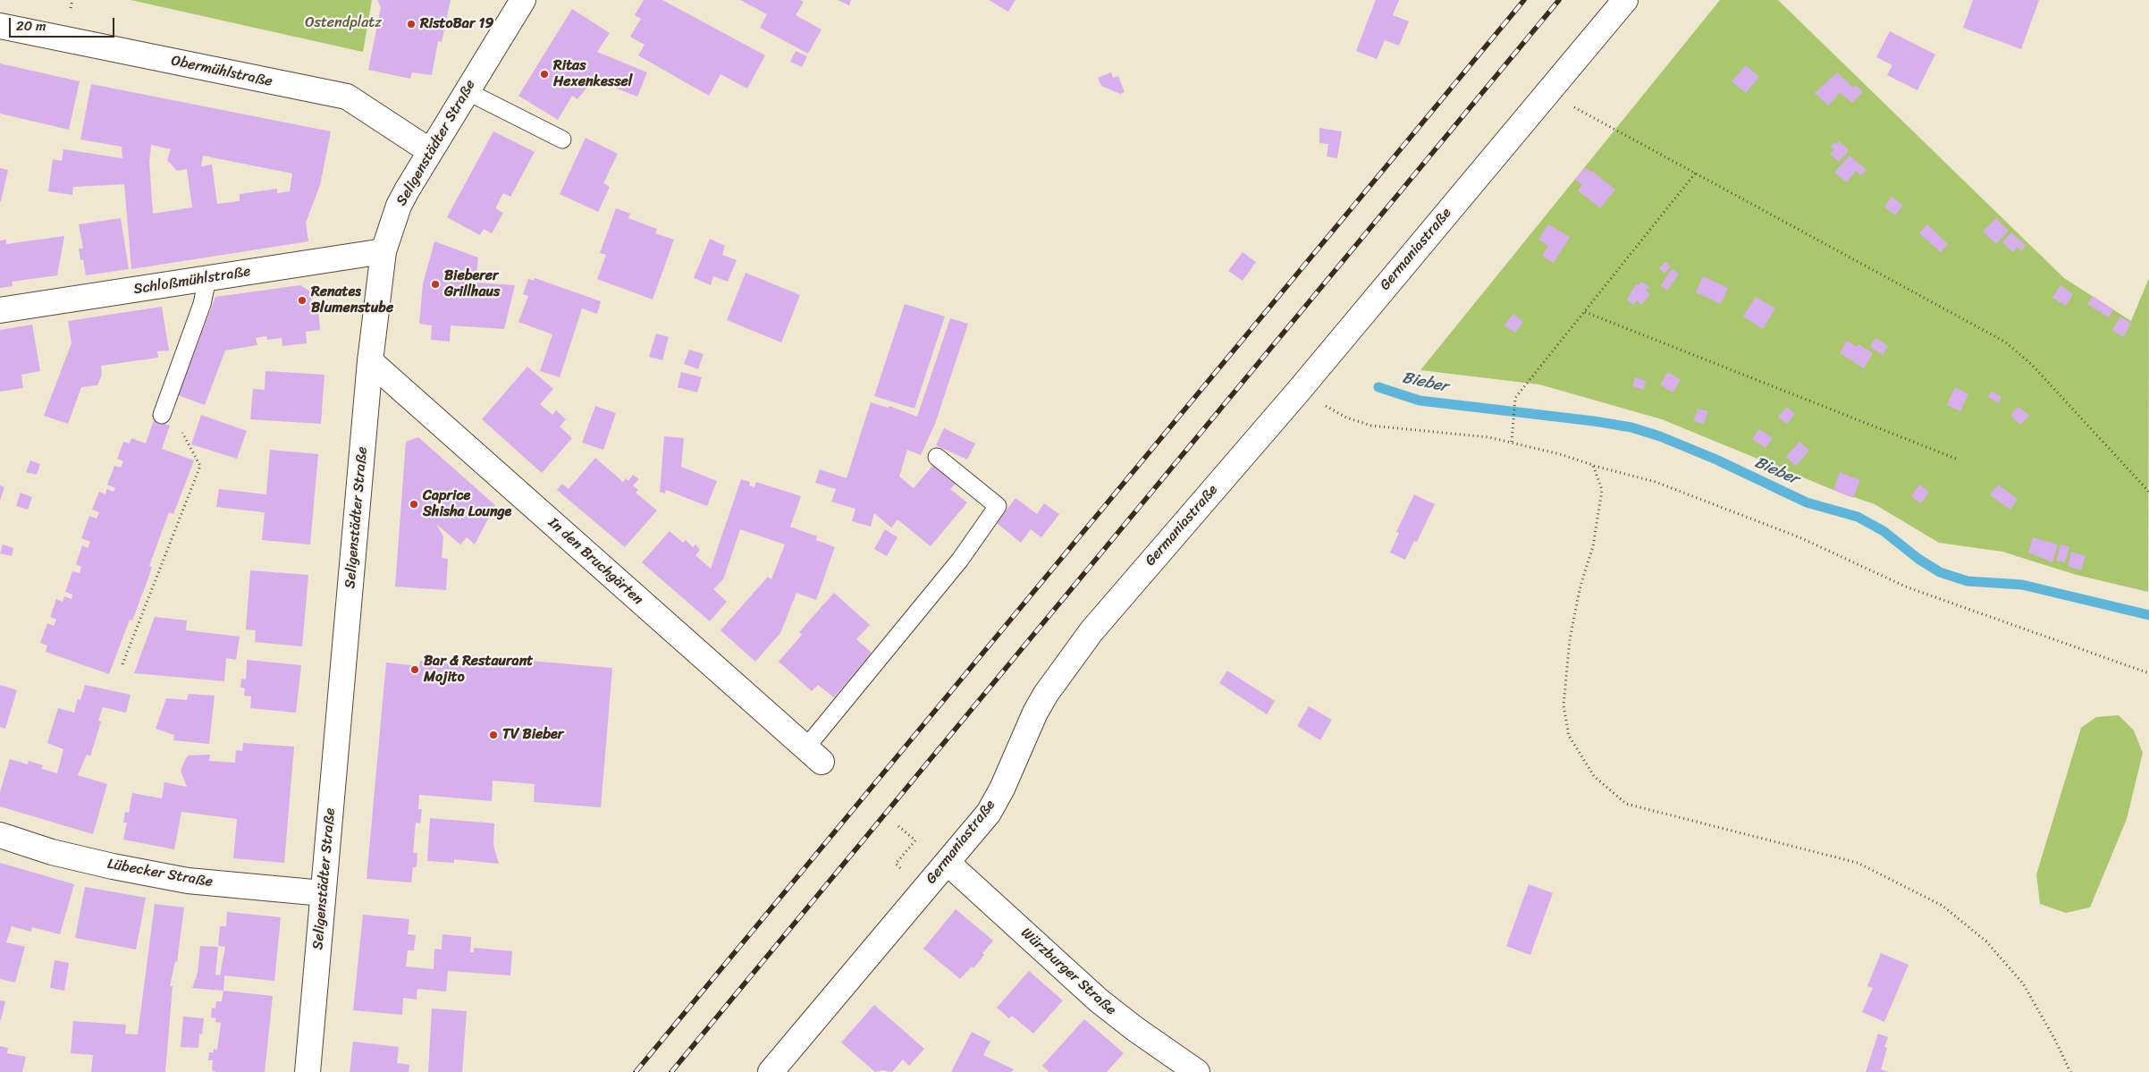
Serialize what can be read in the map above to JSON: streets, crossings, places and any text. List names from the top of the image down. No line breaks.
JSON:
{"streets":{"street":["Obermühlstraße","Seligenstädter Straße","Germaniastraße","Schloßmühlstraße","In den Bruchgärten","Lübecker Straße","Würzburger Straße"]},"crossings":[["Obermühlstraße","Seligenstädter Straße"],["Seligenstädter Straße","Schloßmühlstraße"],["Seligenstädter Straße","In den Bruchgärten"],["Seligenstädter Straße","Lübecker Straße"],["Germaniastraße","Würzburger Straße"]],"water":["Bieber"],"parks":["Ostendplatz"],"places":["RistoBar 19","Ritas Hexenkessel","Bieberer Grillhaus","Renates Blumenstube","Caprice Shisha Lounge","Bar & Restaurant Mojito","TV Bieber"],"scale_bar":"20 m"}
